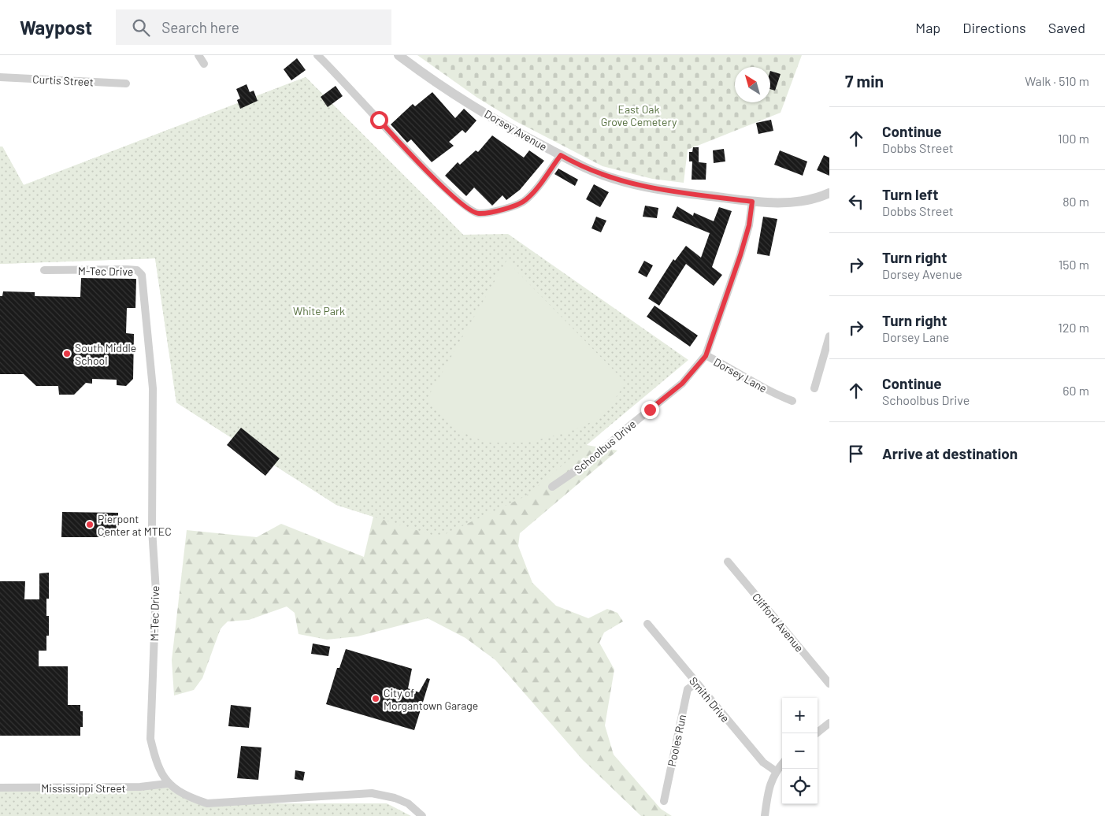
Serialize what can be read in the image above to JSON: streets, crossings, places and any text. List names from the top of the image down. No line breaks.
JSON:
{"streets":{"street":["Curtis Street","Dorsey Avenue","M-Tec Drive","Dorsey Lane","Schoolbus Drive","Clifford Avenue","Smith Drive","Pooles Run","Mississippi Street"]},"crossings":[["Dorsey Avenue","Dorsey Lane"],["M-Tec Drive","Mississippi Street"],["Dorsey Lane","Schoolbus Drive"],["Smith Drive","Pooles Run"]],"parks":["East Oak Grove Cemetery","White Park"],"places":["South Middle School","Pierpont Center at MTEC","City of Morgantown Garage"],"north":"top left","page":{"header":"Waypost","search":"Search here","nav":["Map","Directions","Saved"],"heading":["7 min","Walk · 510 m"],"list":[["Continue","Dobbs Street","100 m"],["Turn left","Dobbs Street","80 m"],["Turn right","Dorsey Avenue","150 m"],["Turn right","Dorsey Lane","120 m"],["Continue","Schoolbus Drive","60 m"],"Arrive at destination"],"map_buttons":["+","−"]}}
